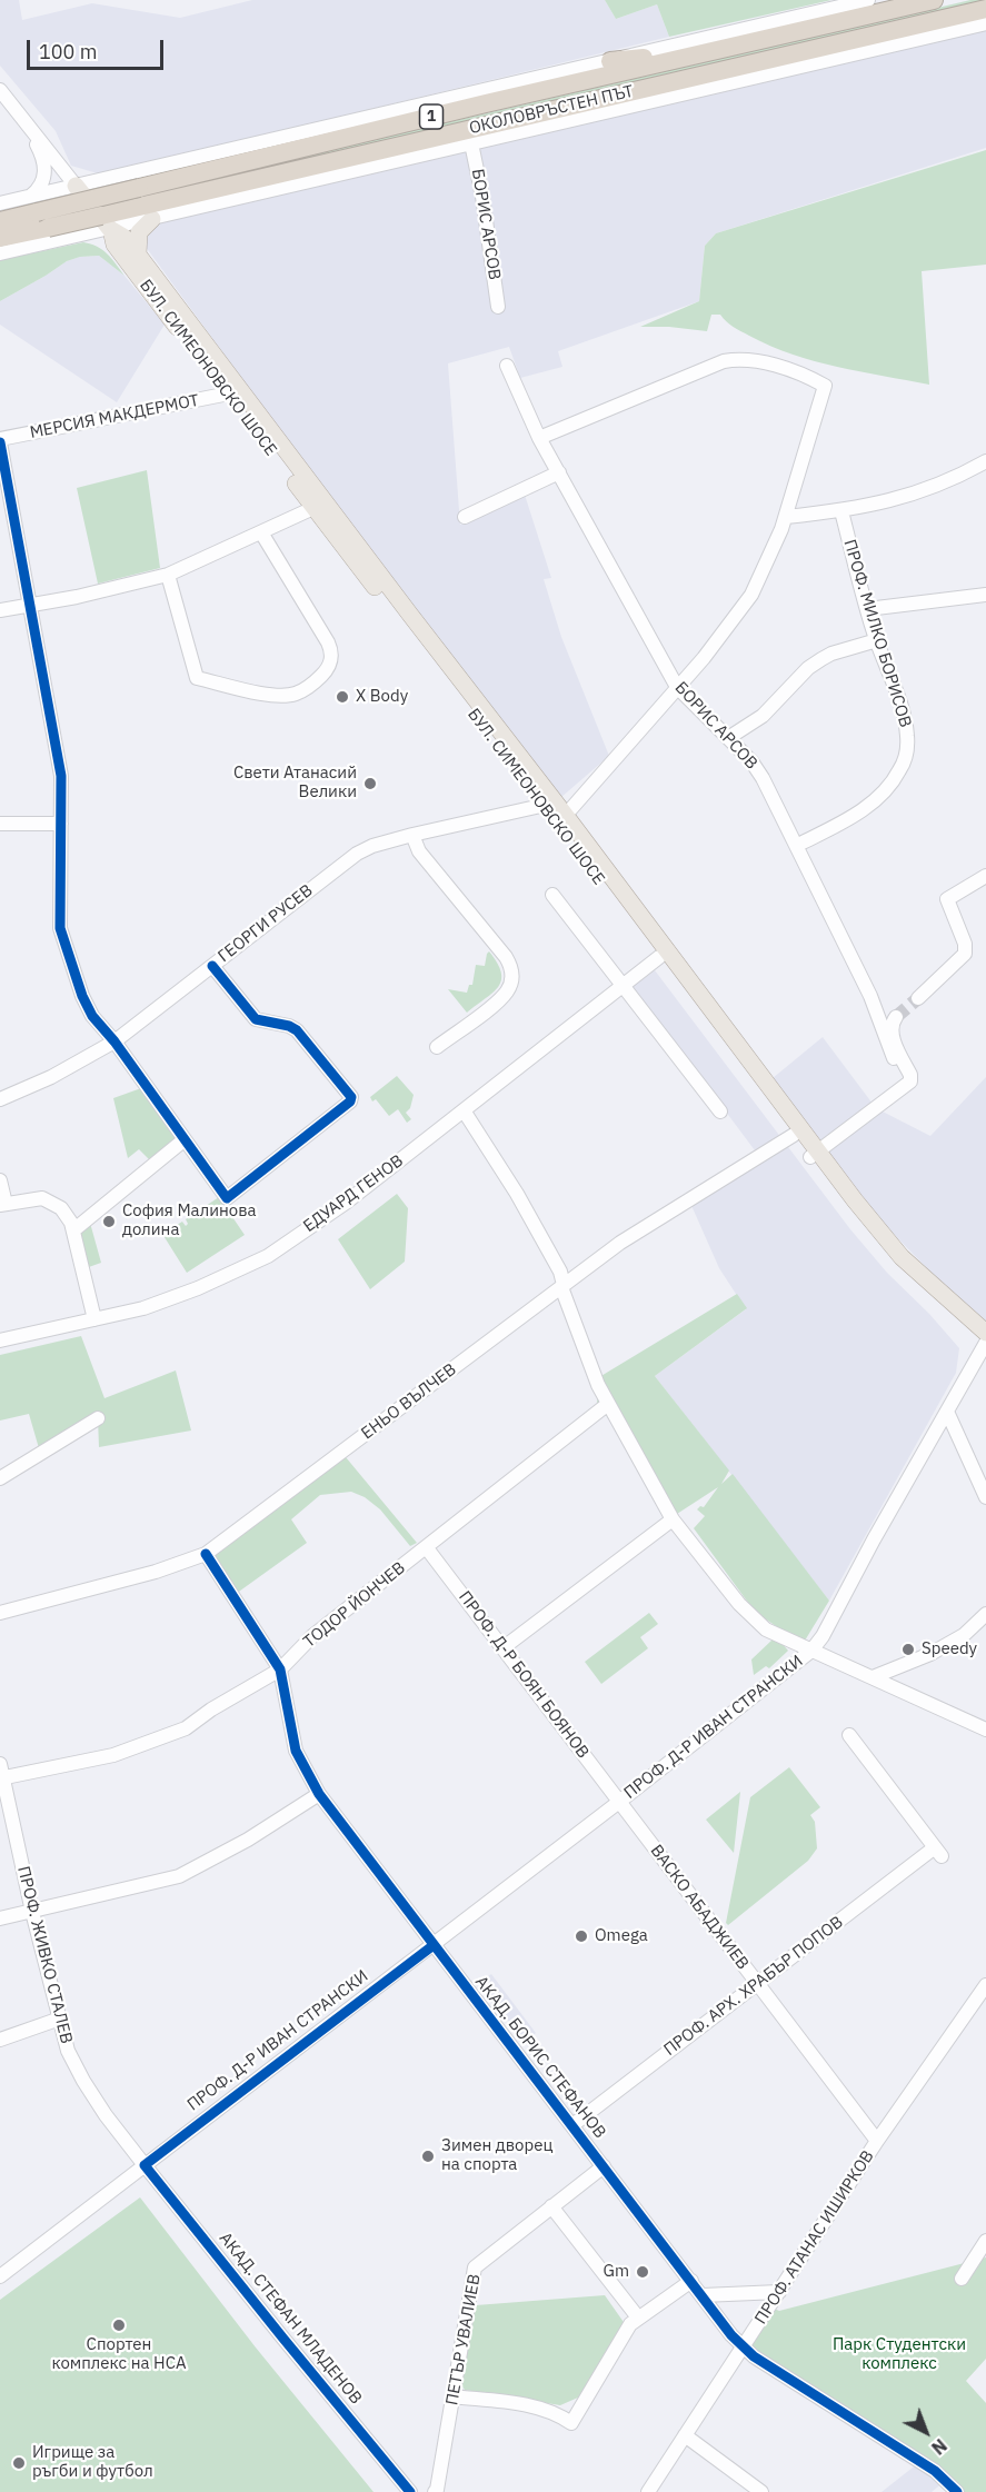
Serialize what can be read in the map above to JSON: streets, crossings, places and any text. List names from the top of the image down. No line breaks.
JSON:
{"streets":{"highway":["ОКОЛОВРЪСТЕН ПЪТ","1"],"main road":["БУЛ. СИМЕОНОВСКО ШОСЕ"],"street":["БОРИС АРСОВ","МЕРСИЯ МАКДЕРМОТ","ПРОФ. МИЛКО БОРИСОВ","ГЕОРГИ РУСЕВ","ЕДУАРД ГЕНОВ","ЕНЬО ВЪЛЧЕВ","ТОДОР ЙОНЧЕВ","ПРОФ. Д-Р БОЯН БОЯНОВ","ПРОФ. Д-Р ИВАН СТРАНСКИ","ВАСКО АБАДЖИЕВ","ПРОФ. ЖИВКО СТАЛЕВ","ПРОФ. АРХ. ХРАБЪР ПОПОВ","АКАД. БОРИС СТЕФАНОВ","ПРОФ. АТАНАС ИШИРКОВ","АКАД. СТЕФАН МЛАДЕНОВ","ПЕТЪР УВАЛИЕВ"]},"crossings":[["БУЛ. СИМЕОНОВСКО ШОСЕ","МЕРСИЯ МАКДЕРМОТ"],["БУЛ. СИМЕОНОВСКО ШОСЕ","ГЕОРГИ РУСЕВ"],["БУЛ. СИМЕОНОВСКО ШОСЕ","ЕДУАРД ГЕНОВ"],["БУЛ. СИМЕОНОВСКО ШОСЕ","ЕНЬО ВЪЛЧЕВ"],["БУЛ. СИМЕОНОВСКО ШОСЕ","ПРОФ. Д-Р ИВАН СТРАНСКИ"],["ЕНЬО ВЪЛЧЕВ","АКАД. БОРИС СТЕФАНОВ"],["ТОДОР ЙОНЧЕВ","ПРОФ. Д-Р БОЯН БОЯНОВ"],["ТОДОР ЙОНЧЕВ","ПРОФ. ЖИВКО СТАЛЕВ"],["ТОДОР ЙОНЧЕВ","АКАД. БОРИС СТЕФАНОВ"],["ПРОФ. Д-Р БОЯН БОЯНОВ","ПРОФ. Д-Р ИВАН СТРАНСКИ"],["ПРОФ. Д-Р БОЯН БОЯНОВ","ВАСКО АБАДЖИЕВ"],["ПРОФ. Д-Р ИВАН СТРАНСКИ","ВАСКО АБАДЖИЕВ"],["ПРОФ. Д-Р ИВАН СТРАНСКИ","ПРОФ. ЖИВКО СТАЛЕВ"],["ПРОФ. Д-Р ИВАН СТРАНСКИ","АКАД. БОРИС СТЕФАНОВ"],["ПРОФ. Д-Р ИВАН СТРАНСКИ","АКАД. СТЕФАН МЛАДЕНОВ"],["ВАСКО АБАДЖИЕВ","ПРОФ. АРХ. ХРАБЪР ПОПОВ"],["ВАСКО АБАДЖИЕВ","ПРОФ. АТАНАС ИШИРКОВ"],["ПРОФ. ЖИВКО СТАЛЕВ","АКАД. СТЕФАН МЛАДЕНОВ"],["ПРОФ. АРХ. ХРАБЪР ПОПОВ","АКАД. БОРИС СТЕФАНОВ"],["АКАД. БОРИС СТЕФАНОВ","ПРОФ. АТАНАС ИШИРКОВ"],["АКАД. БОРИС СТЕФАНОВ","ПЕТЪР УВАЛИЕВ"]],"parks":["Парк Студентски комплекс"],"places":["X Body","Свети Атанасий Велики","София Малинова долина","Speedy","Omega","Зимен дворец на спорта","Gm","Спортен комплекс на НСА","Игрище за ръгби и футбол"],"scale_bar":"100 m","north":"bottom right"}
